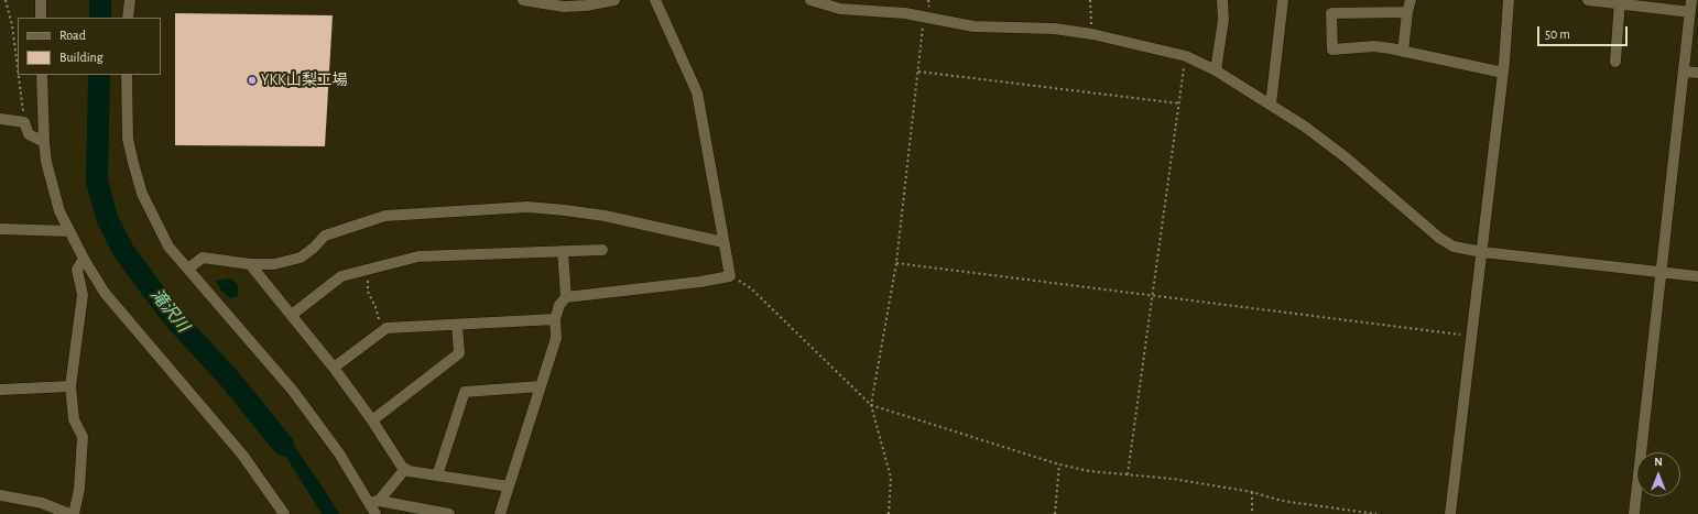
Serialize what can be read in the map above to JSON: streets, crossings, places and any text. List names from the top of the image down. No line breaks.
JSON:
{"water":["滝沢川"],"places":["YKK山梨工場"],"legend":["Road","Building"],"scale_bar":"50 m","north":"top"}
